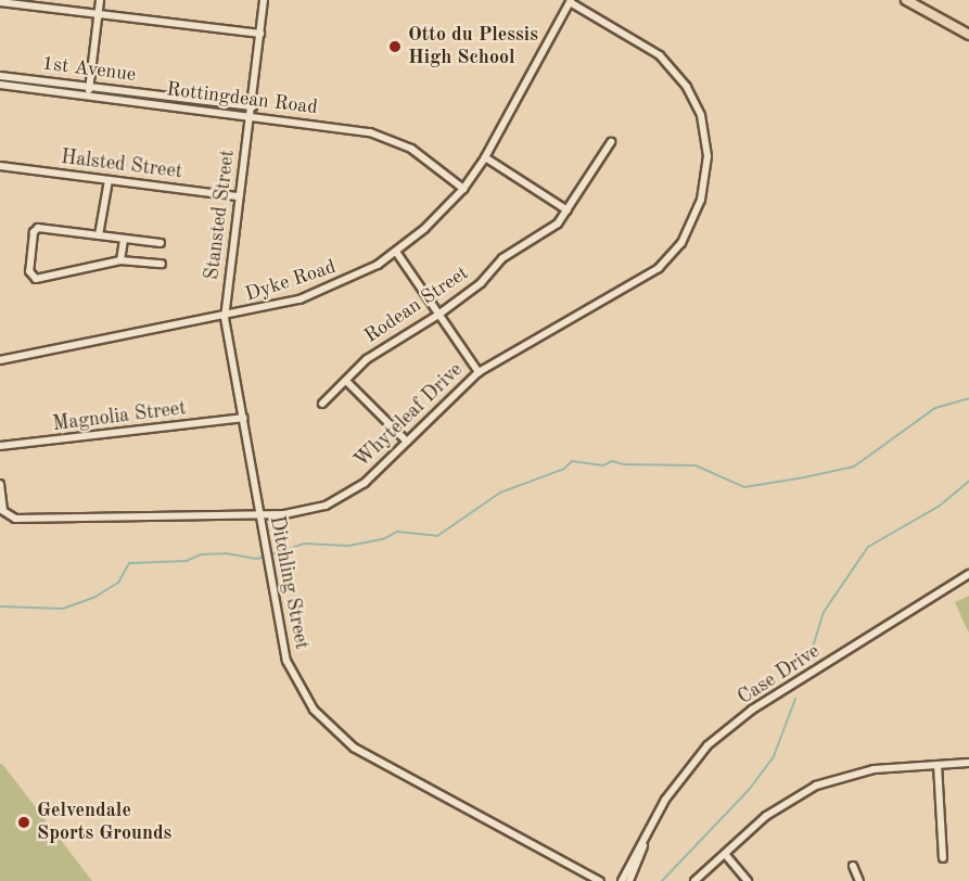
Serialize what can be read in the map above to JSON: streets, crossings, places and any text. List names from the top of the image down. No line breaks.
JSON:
{"streets":{"street":["1st Avenue","Rottingdean Road","Halsted Street","Stansted Street","Dyke Road","Rodean Street","Whyteleaf Drive","Magnolia Street","Ditchling Street","Case Drive"]},"crossings":[["1st Avenue","Stansted Street"],["Rottingdean Road","Stansted Street"],["Rottingdean Road","Dyke Road"],["Halsted Street","Stansted Street"],["Stansted Street","Dyke Road"],["Stansted Street","Ditchling Street"],["Dyke Road","Whyteleaf Drive"],["Dyke Road","Ditchling Street"],["Whyteleaf Drive","Ditchling Street"],["Magnolia Street","Ditchling Street"]],"places":["Otto du Plessis High School","Gelvendale Sports Grounds"]}
